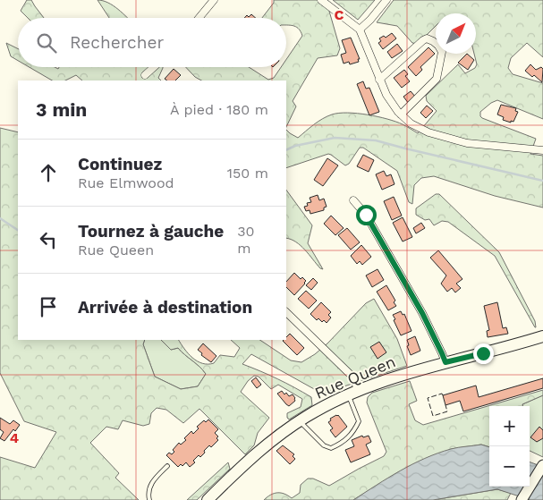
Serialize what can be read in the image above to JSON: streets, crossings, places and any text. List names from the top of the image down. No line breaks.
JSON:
{"streets":{"main road":["Rue Queen"]},"north":"top right","page":{"search":"Rechercher","heading":["3 min","À pied · 180 m"],"list":[["Continuez","Rue Elmwood","150 m"],["Tournez à gauche","Rue Queen","30 m"],"Arrivée à destination"],"map_buttons":["+","−"]},"grid":{"columns":["C"],"rows":["4"]}}
